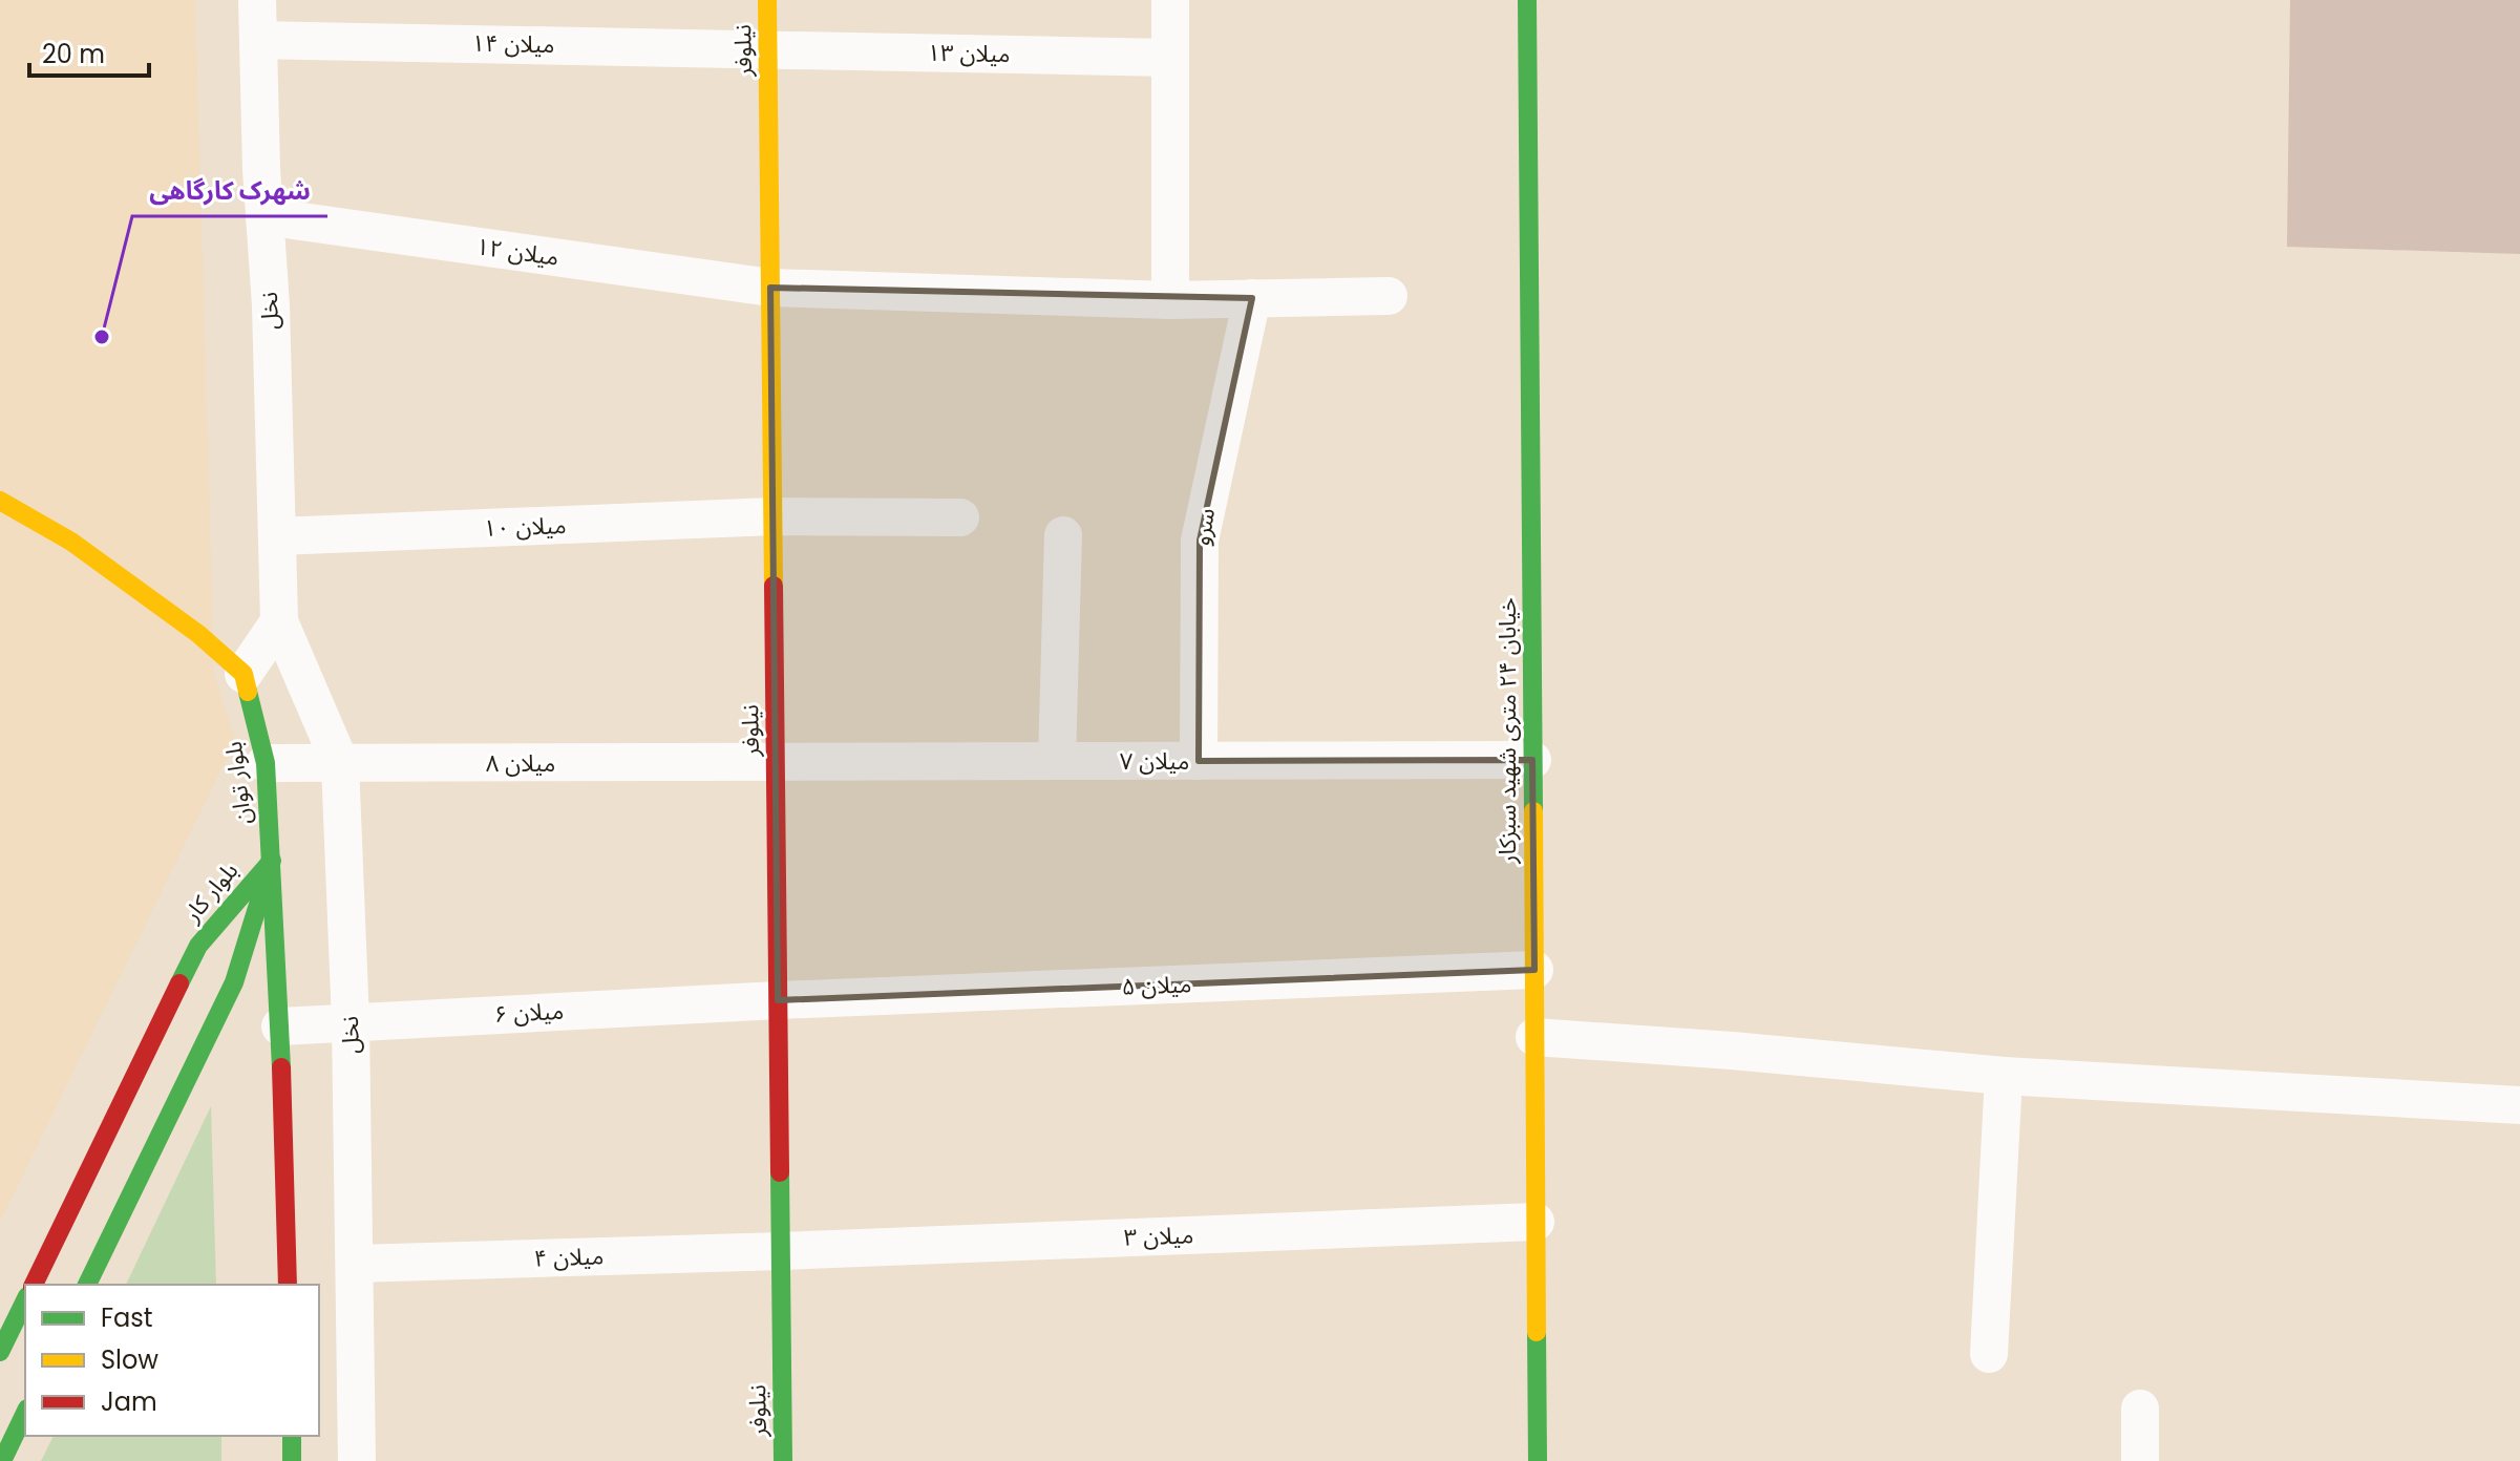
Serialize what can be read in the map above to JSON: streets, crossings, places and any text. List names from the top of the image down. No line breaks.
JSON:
{"streets":{"street":["میلان ۱۴","نیلوفر","میلان ۱۳","میلان ۱۲","نخل","میلان ۱۰","سرو","خیابان ۲۴ متری شهید سبزکار","میلان ۷","میلان ۸","بلوار توان","بلوار کار","میلان ۵","میلان ۶","میلان ۳","میلان ۴"]},"crossings":[["میلان ۱۴","نیلوفر"],["میلان ۱۴","میلان ۱۳"],["میلان ۱۴","نخل"],["نیلوفر","میلان ۱۳"],["نیلوفر","میلان ۱۲"],["نیلوفر","میلان ۱۰"],["نیلوفر","میلان ۷"],["نیلوفر","میلان ۸"],["نیلوفر","میلان ۵"],["نیلوفر","میلان ۶"],["نیلوفر","میلان ۳"],["نیلوفر","میلان ۴"],["میلان ۱۲","نخل"],["میلان ۱۲","سرو"],["نخل","میلان ۱۰"],["نخل","میلان ۸"],["نخل","میلان ۶"],["نخل","میلان ۴"],["سرو","میلان ۷"],["خیابان ۲۴ متری شهید سبزکار","میلان ۷"],["خیابان ۲۴ متری شهید سبزکار","میلان ۵"],["خیابان ۲۴ متری شهید سبزکار","میلان ۳"],["میلان ۷","میلان ۸"],["میلان ۸","بلوار توان"],["بلوار توان","بلوار کار"],["بلوار توان","میلان ۶"],["میلان ۵","میلان ۶"],["میلان ۳","میلان ۴"]],"places":["شهرک کارگاهی"],"legend":["Fast","Slow","Jam"],"scale_bar":"20 m"}
